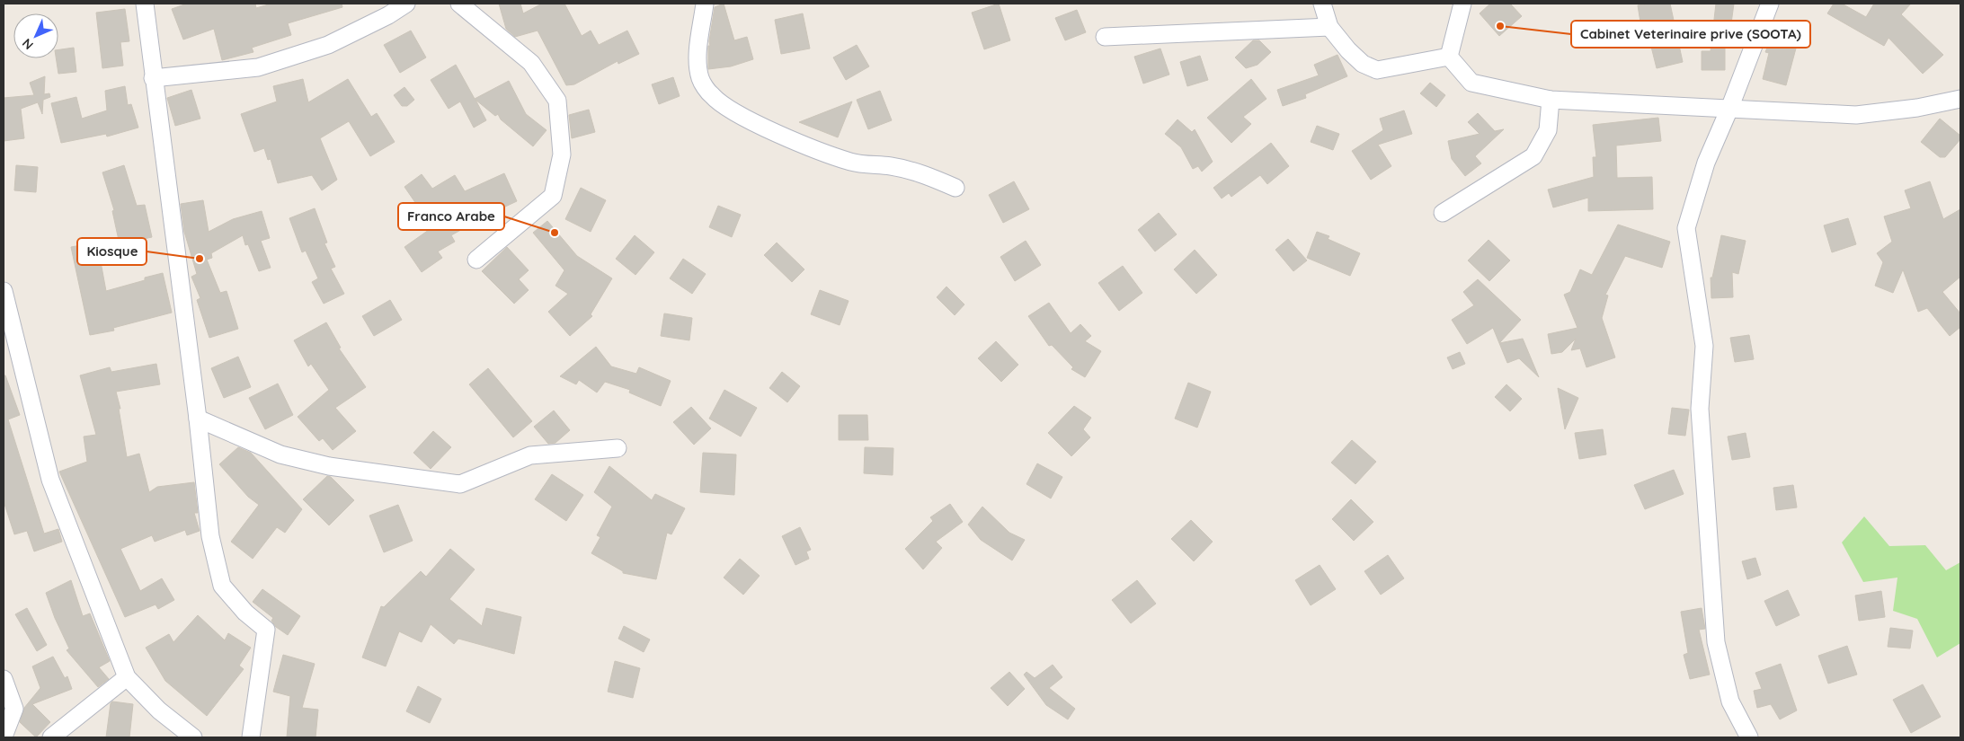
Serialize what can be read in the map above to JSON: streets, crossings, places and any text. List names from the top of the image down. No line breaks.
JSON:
{"places":["Cabinet Veterinaire prive (SOOTA)","Franco Arabe","Kiosque"],"north":"bottom left"}
